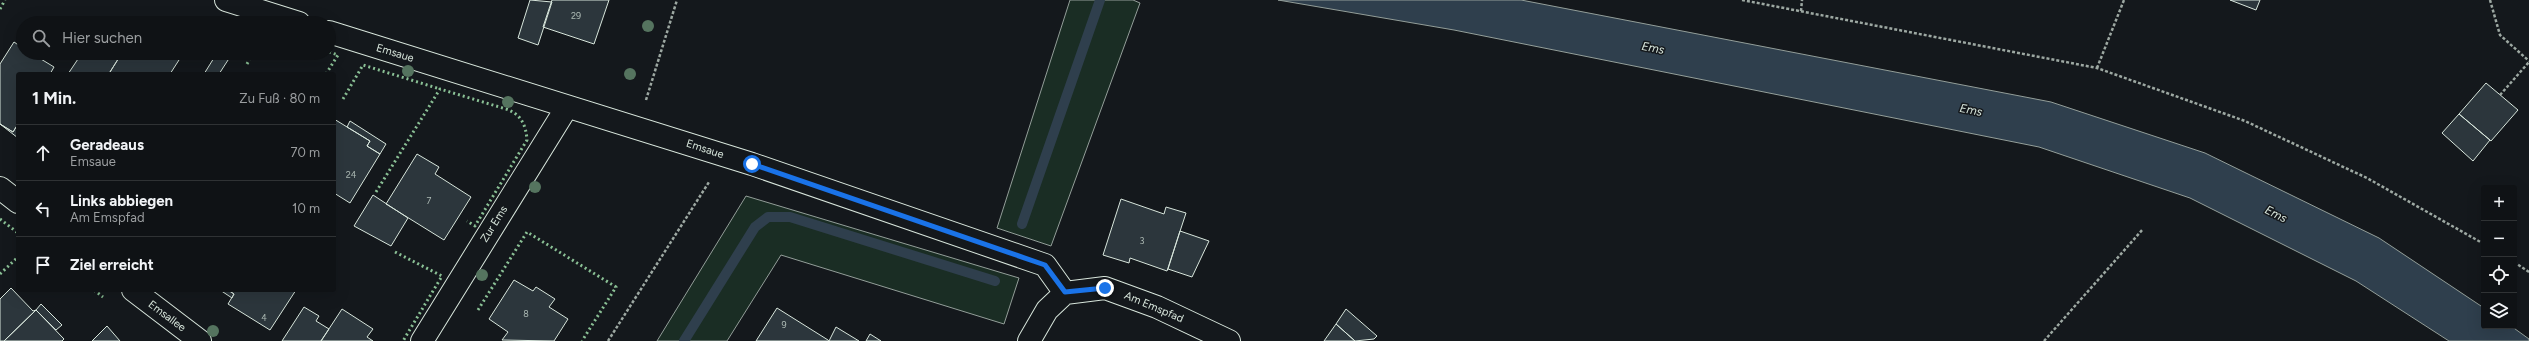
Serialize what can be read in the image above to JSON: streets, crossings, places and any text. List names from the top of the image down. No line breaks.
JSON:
{"streets":{"street":["Emsaue","Zur Ems","Am Emspfad","Emsallee"]},"crossings":[["Emsaue","Zur Ems"],["Emsaue","Am Emspfad"]],"water":["Ems"],"house_numbers":["29","24","7","3","8","4","9"],"page":{"search":"Hier suchen","heading":["1 Min.","Zu Fuß · 80 m"],"list":[["Geradeaus","Emsaue","70 m"],["Links abbiegen","Am Emspfad","10 m"],"Ziel erreicht"],"map_buttons":["+","−"]}}
